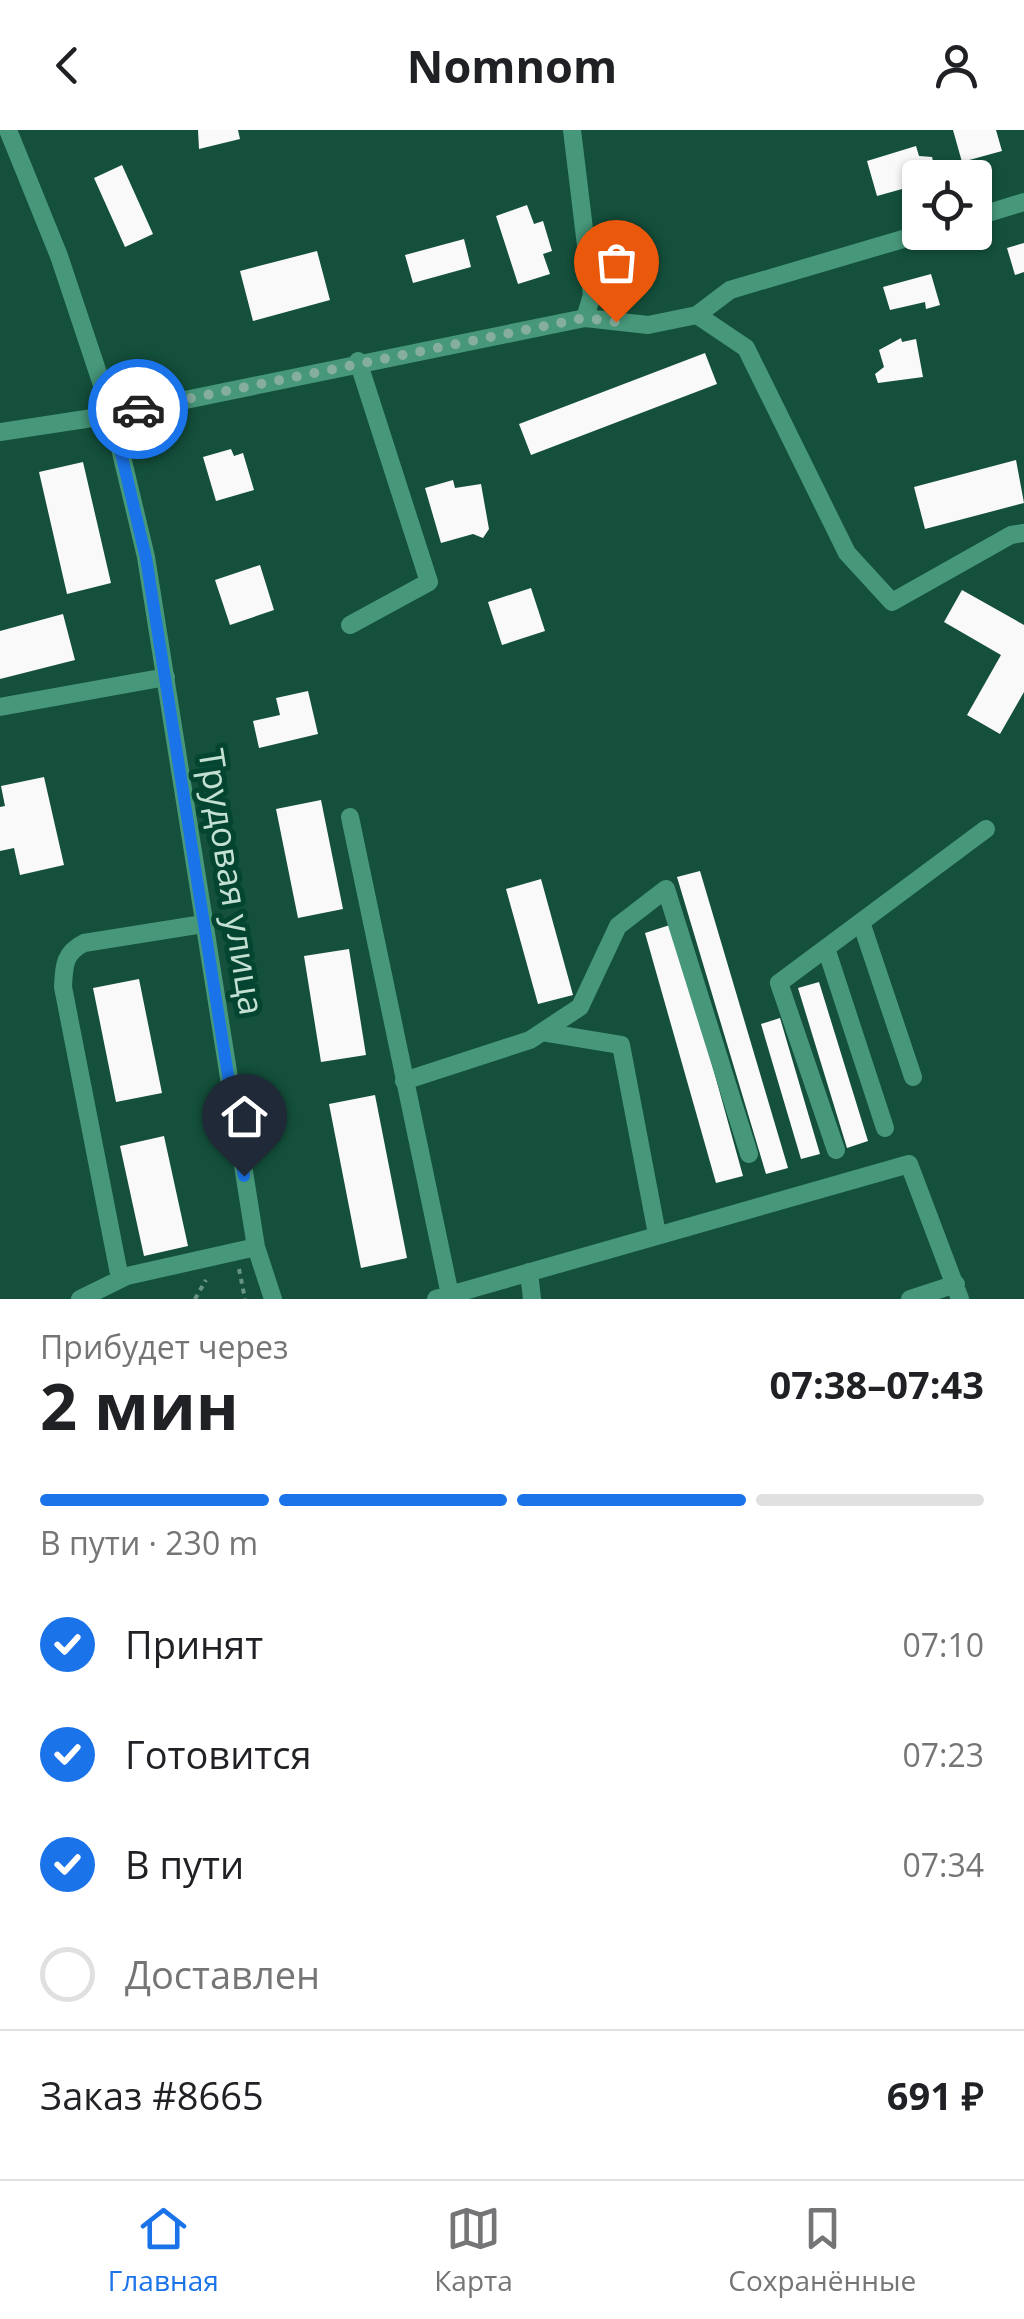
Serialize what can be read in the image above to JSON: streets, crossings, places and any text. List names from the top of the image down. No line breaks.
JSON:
{"streets":{"street":["Трудовая улица"]},"page":{"header":"Nomnom","heading":["2 мин","Прибудет через","07:38–07:43"],"panel":["Заказ #8665","691 ₽"],"bar":"В пути · 230 m","list":[["Принят","07:10"],["Готовится","07:23"],["В пути","07:34"],"Доставлен"],"tabs":["Главная","Карта","Сохранённые"]}}
